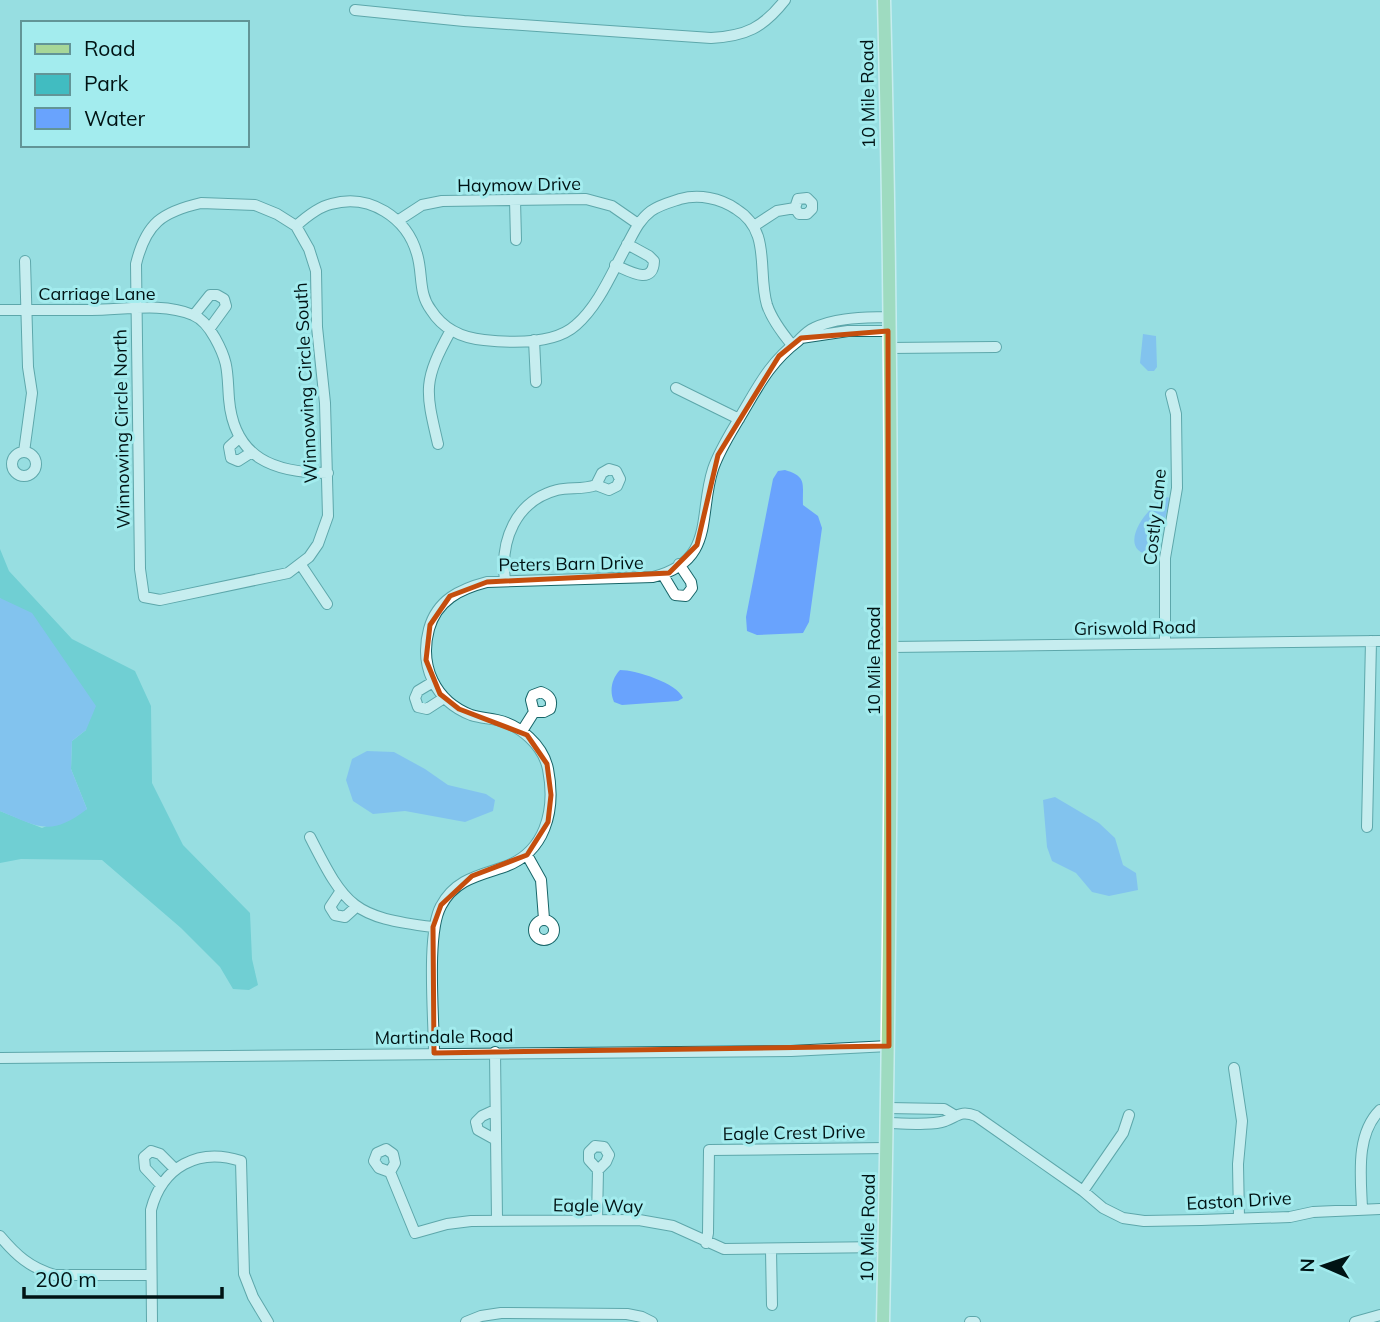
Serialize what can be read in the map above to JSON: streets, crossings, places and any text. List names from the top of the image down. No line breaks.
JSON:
{"streets":{"main road":["10 Mile Road"],"street":["Haymow Drive","Carriage Lane","Winnowing Circle South","Winnowing Circle North","Costly Lane","Peters Barn Drive","Griswold Road","Martindale Road","Eagle Crest Drive","Easton Drive","Eagle Way"]},"crossings":[["10 Mile Road","Peters Barn Drive"],["10 Mile Road","Griswold Road"],["10 Mile Road","Martindale Road"],["10 Mile Road","Eagle Crest Drive"],["10 Mile Road","Easton Drive"],["10 Mile Road","Eagle Way"],["Carriage Lane","Winnowing Circle North"],["Winnowing Circle South","Winnowing Circle North"],["Costly Lane","Griswold Road"],["Eagle Crest Drive","Eagle Way"]],"legend":["Road","Park","Water"],"scale_bar":"200 m","north":"left"}
